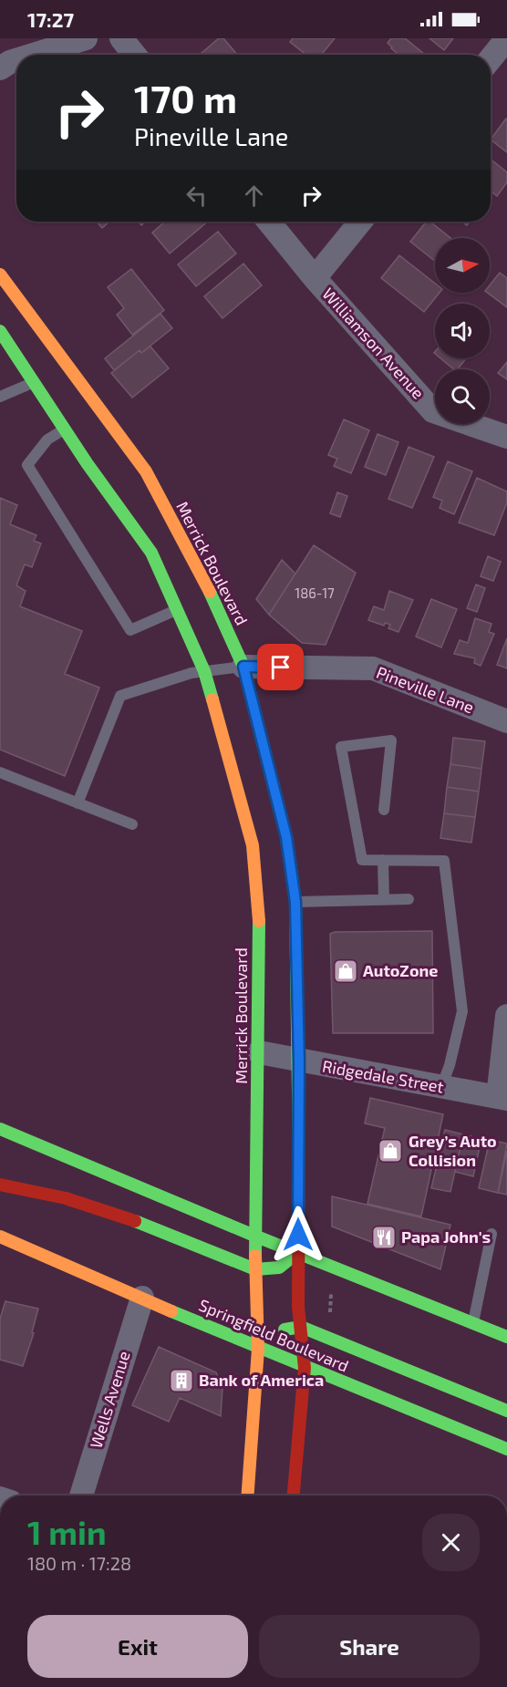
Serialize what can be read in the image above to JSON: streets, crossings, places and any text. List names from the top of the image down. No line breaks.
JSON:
{"streets":{"main road":["Merrick Boulevard","Springfield Boulevard"],"street":["Williamson Avenue","Pineville Lane","Ridgedale Street","Wells Avenue"]},"crossings":[["Merrick Boulevard","Pineville Lane"],["Merrick Boulevard","Ridgedale Street"],["Merrick Boulevard","Springfield Boulevard"],["Springfield Boulevard","Wells Avenue"]],"places":{"shop":["AutoZone","Grey’s Auto Collision"],"restaurant":["Papa John's"],"building":["Bank of America"]},"house_numbers":["186-17"],"north":"right","page":{"status":"17:27","turn":["170 m","Pineville Lane"],"heading":["1 min","180 m · 17:28"],"buttons":["Exit","Share"]}}
